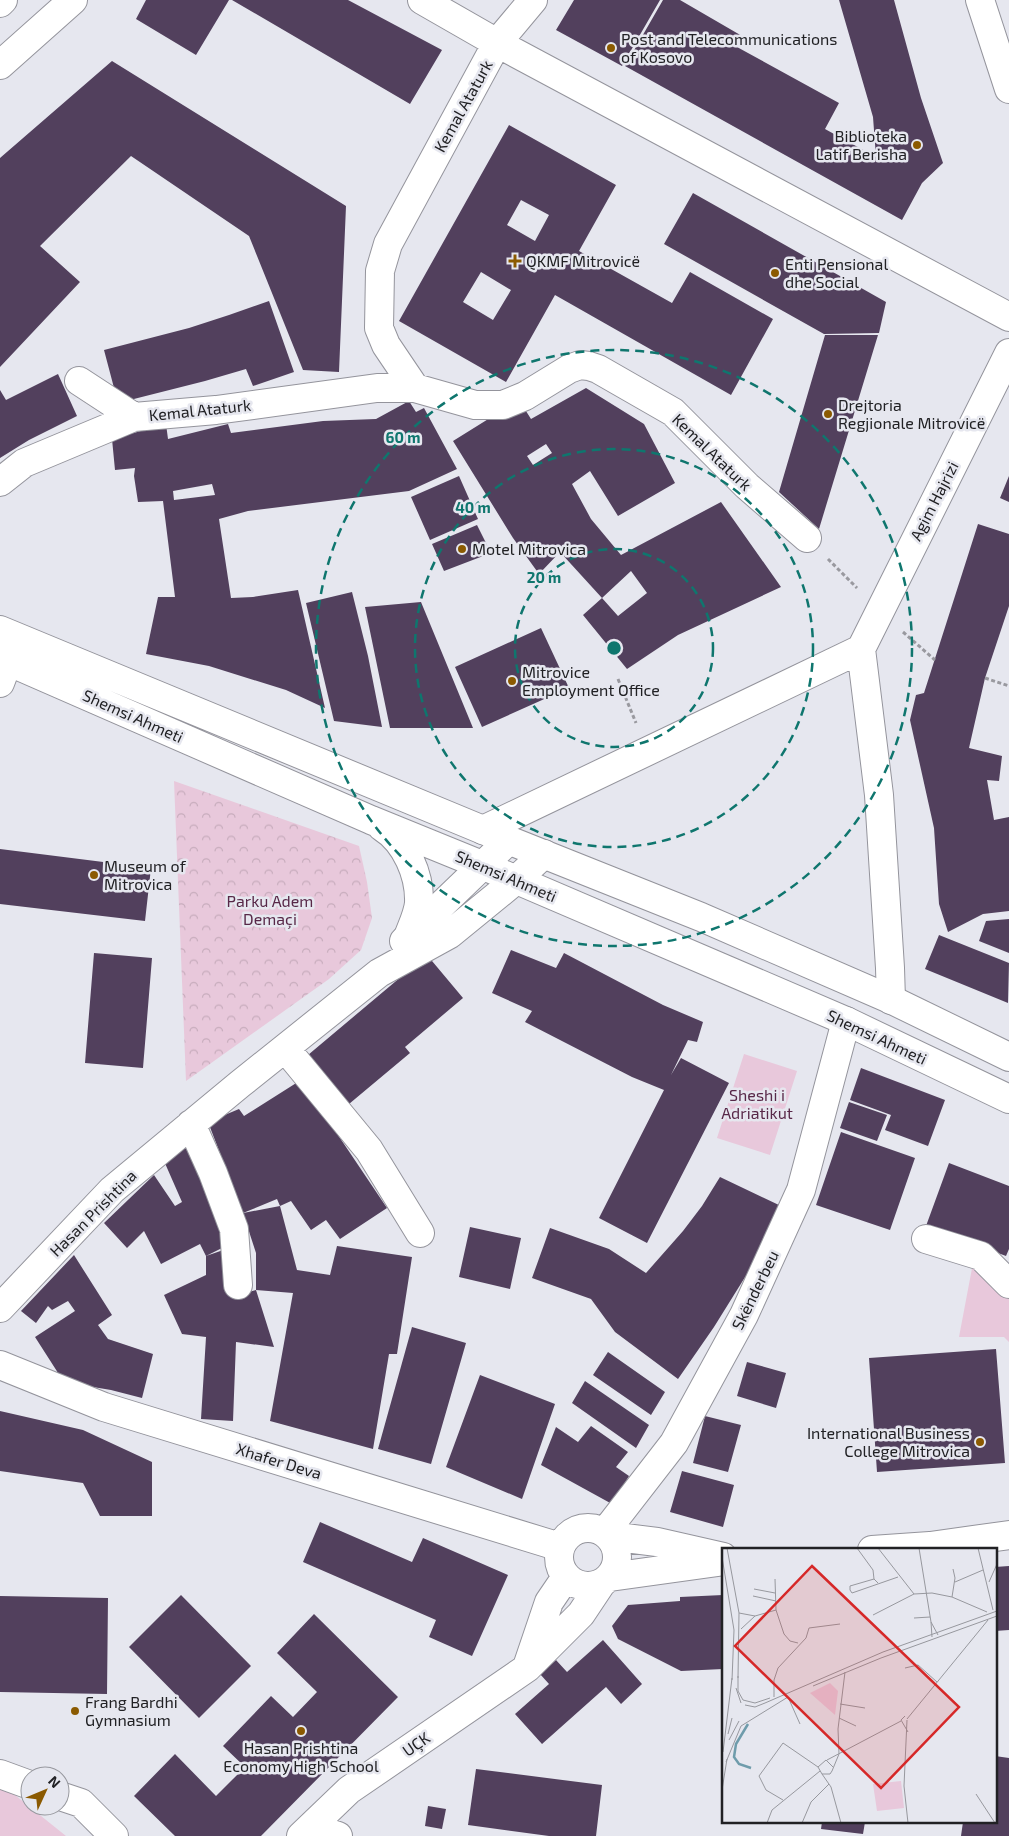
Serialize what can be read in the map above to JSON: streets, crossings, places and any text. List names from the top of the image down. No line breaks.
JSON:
{"streets":{"street":["Kemal Ataturk","Agim Hajrizi","Shemsi Ahmeti","Hasan Prishtina","Skënderbeu","Xhafer Deva","UÇK"]},"crossings":[["Shemsi Ahmeti","Hasan Prishtina"],["Shemsi Ahmeti","Skënderbeu"],["Skënderbeu","Xhafer Deva"],["Skënderbeu","UÇK"],["Xhafer Deva","UÇK"]],"parks":["Parku Adem Demaçi","Sheshi i Adriatikut"],"places":{"other":["Post and Telecommunications of Kosovo","Biblioteka Latif Berisha","Enti Pensional dhe Social","Drejtoria Regjionale Mitrovicë","Motel Mitrovica","Mitrovice Employment Office","Museum of Mitrovica","International Business College Mitrovica","Frang Bardhi Gymnasium","Hasan Prishtina Economy High School"],"health":["QKMF Mitrovicë"]},"north":"top right","rings":["60 m","40 m","20 m"]}
